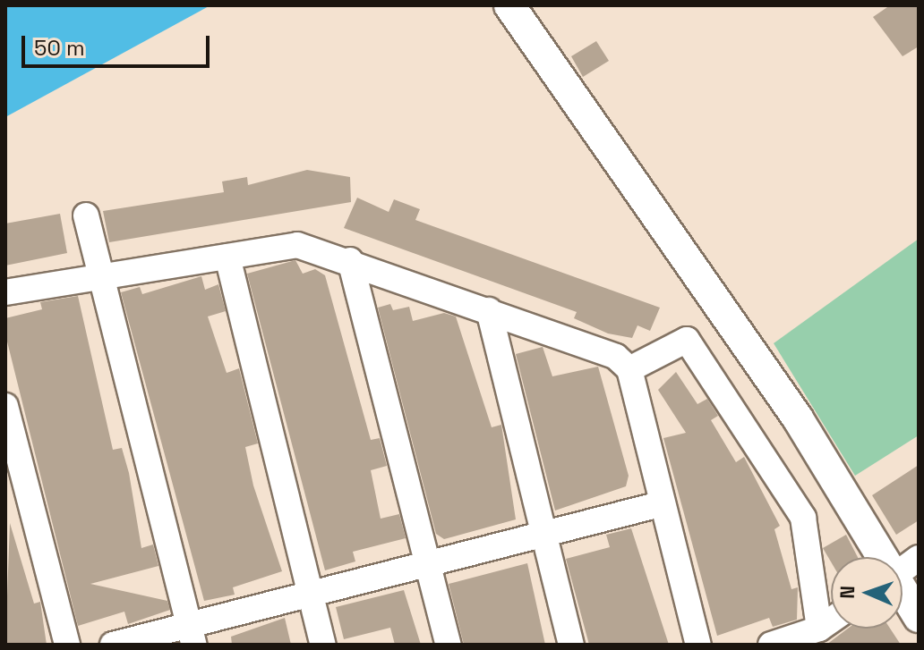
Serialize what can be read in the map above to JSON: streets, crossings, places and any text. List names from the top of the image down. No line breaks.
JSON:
{"scale_bar":"50 m","north":"left"}
